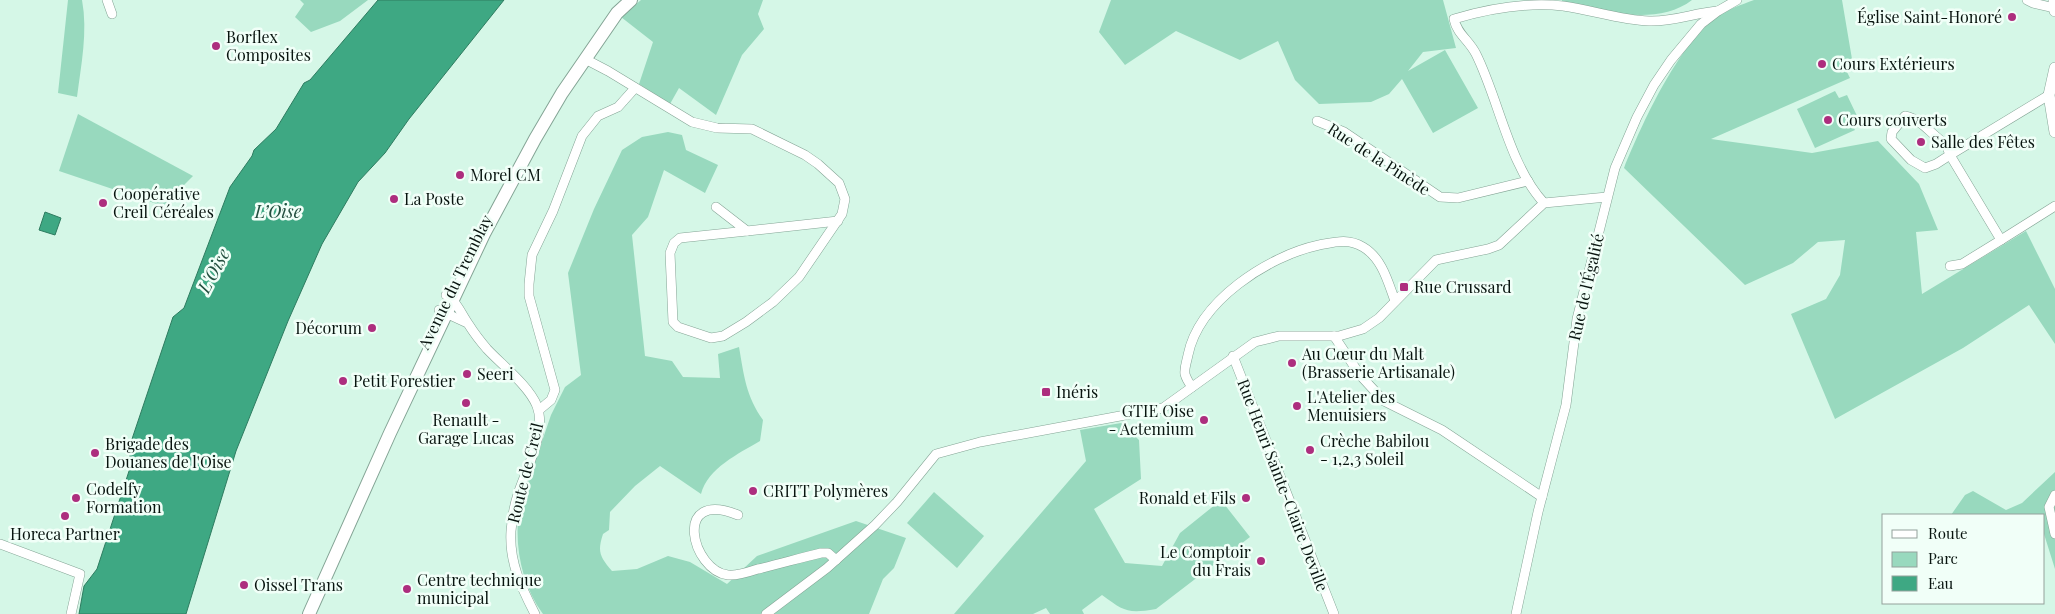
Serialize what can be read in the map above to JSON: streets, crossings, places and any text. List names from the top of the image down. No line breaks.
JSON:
{"streets":{"main road":["Avenue du Tremblay"],"street":["Rue de la Pinède","Rue de l'Égalité","Route de Creil","Rue Henri Sainte-Claire Deville"]},"crossings":[["Avenue du Tremblay","Route de Creil"]],"water":["L’Oise","L'Oise"],"places":{"other":["Église Saint-Honoré","Borflex Composites","Cours Extérieurs","Cours couverts","Salle des Fêtes","Morel CM","La Poste","Coopérative Creil Céréales","Décorum","Au Cœur du Malt (Brasserie Artisanale)","Seeri","Petit Forestier","Renault - Garage Lucas","L'Atelier des Menuisiers","GTIE Oise - Actemium","Crèche Babilou - 1,2,3 Soleil","Brigade des Douanes de l'Oise","CRITT Polymères","Codelfy Formation","Ronald et Fils","Horeca Partner","Le Comptoir du Frais","Oissel Trans","Centre technique municipal"],"transit":["Rue Crussard","Inéris"]},"legend":["Route","Parc","Eau"]}
